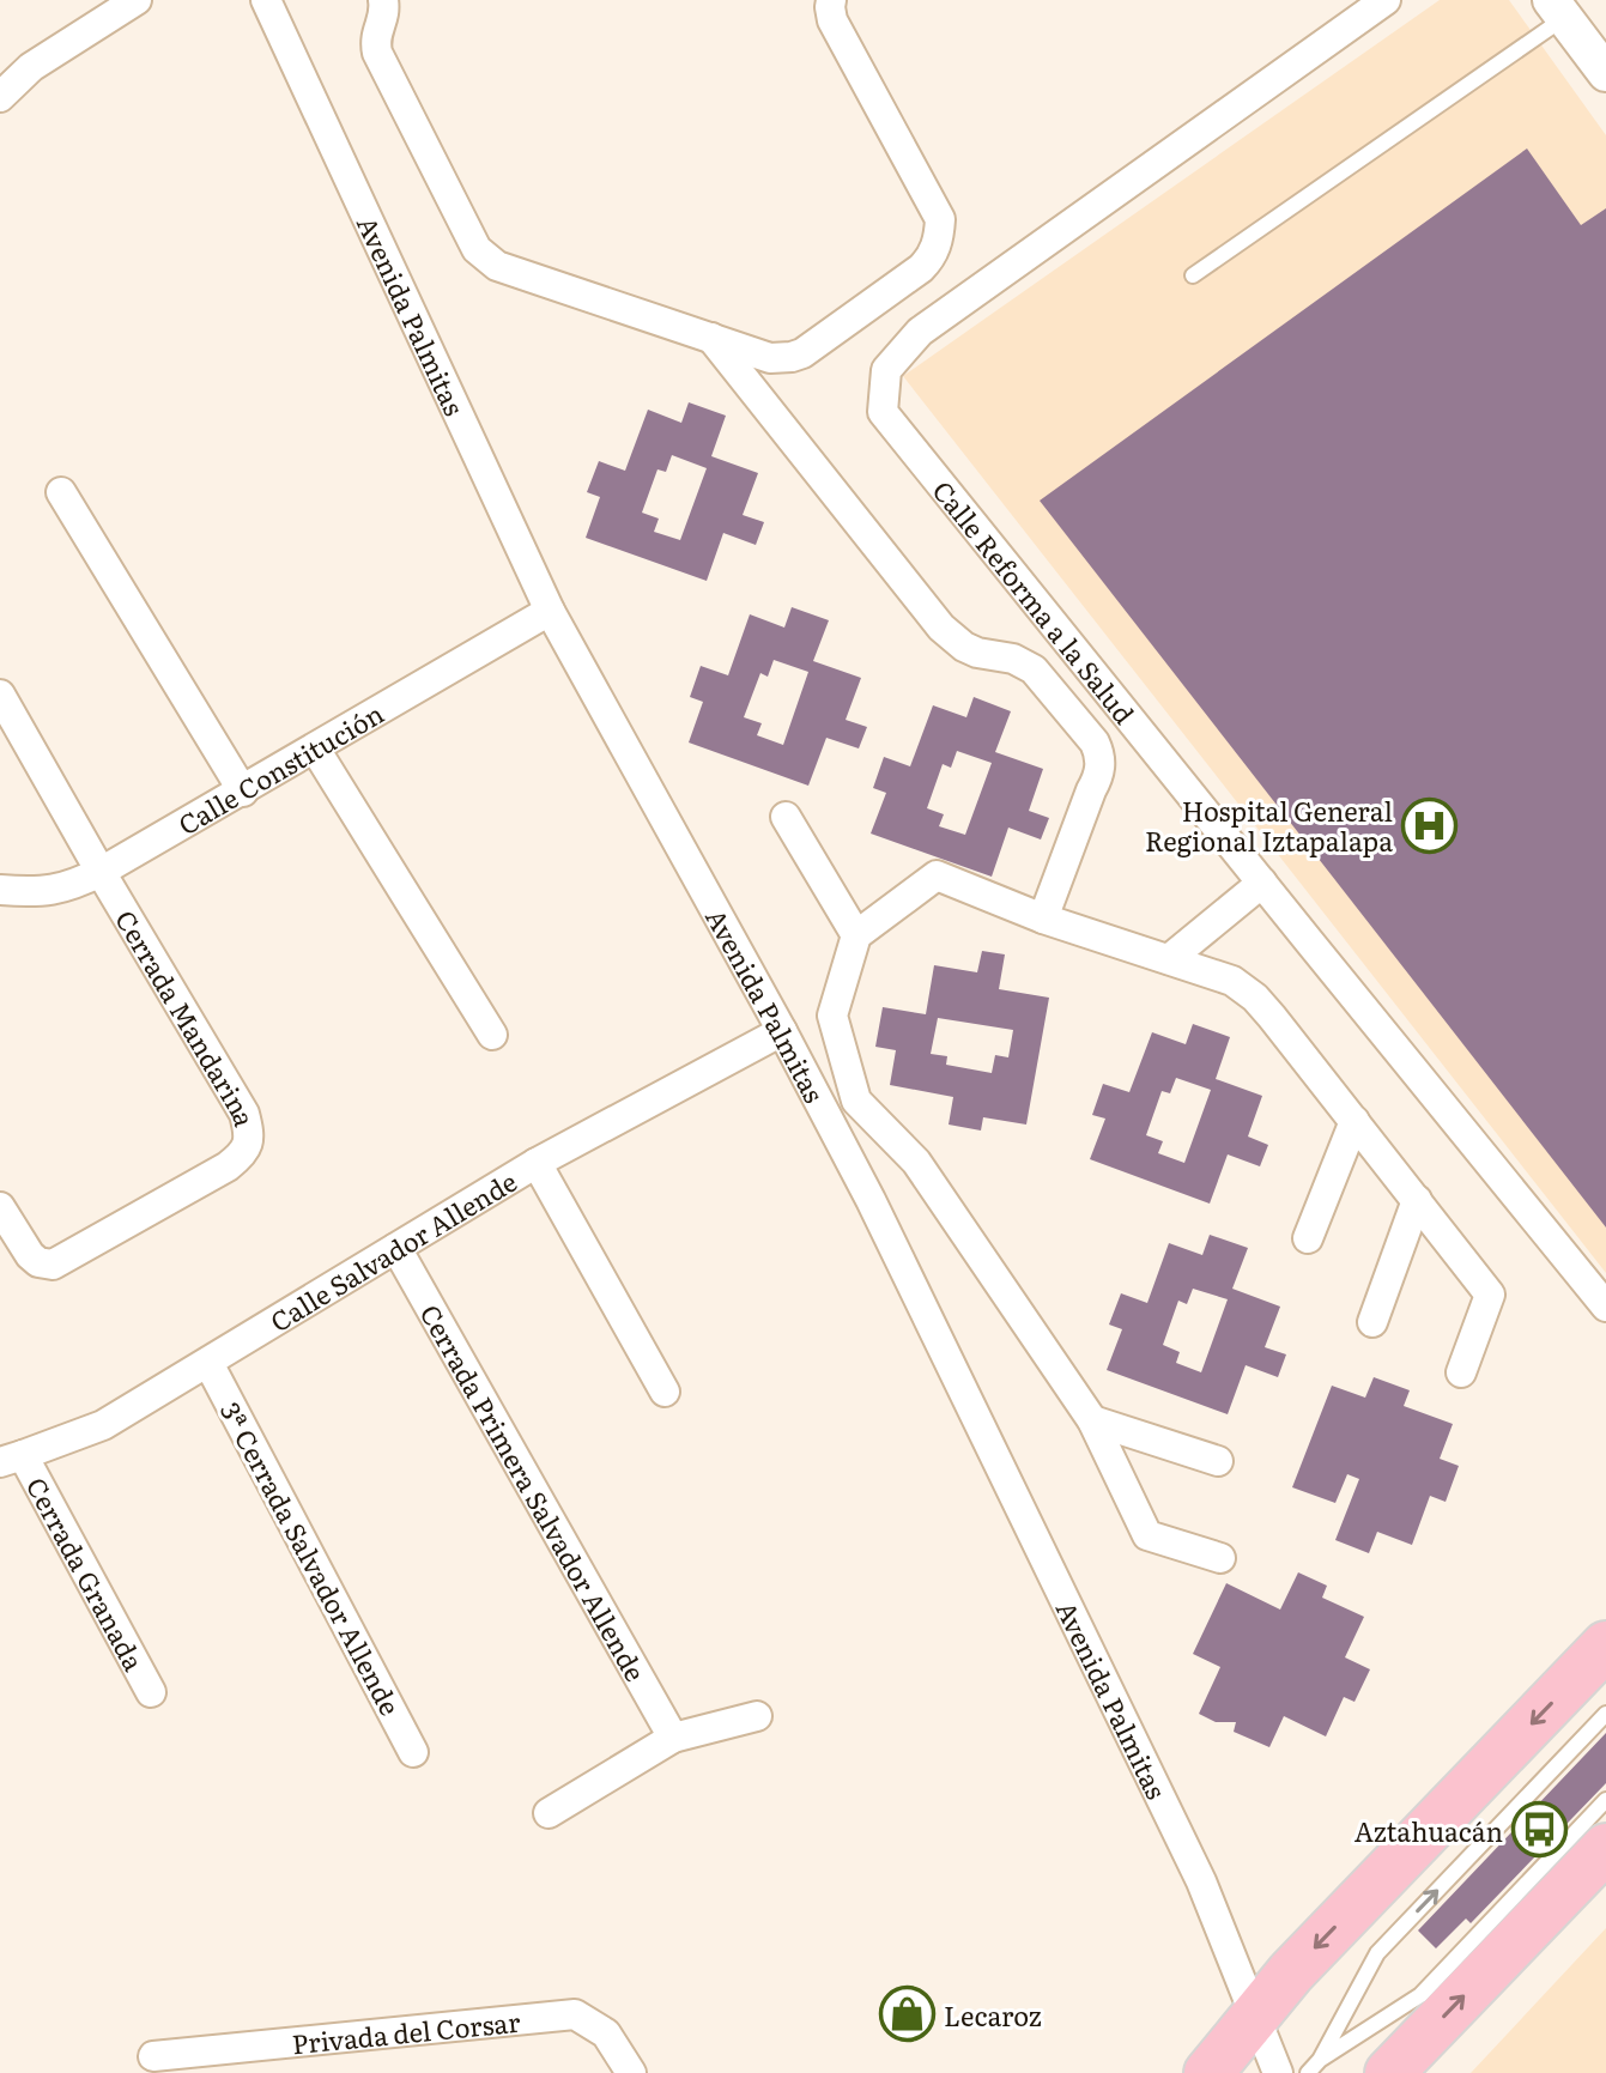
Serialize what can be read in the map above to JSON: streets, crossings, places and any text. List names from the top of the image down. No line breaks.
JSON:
{"streets":{"street":["Avenida Palmitas","Calle Reforma a la Salud","Calle Constitución","Cerrada Mandarina","Calle Salvador Allende","Cerrada Primera Salvador Allende","3ª Cerrada Salvador Allende","Cerrada Granada","Privada del Corsar"]},"crossings":[["Avenida Palmitas","Calle Constitución"],["Avenida Palmitas","Calle Salvador Allende"],["Calle Constitución","Cerrada Mandarina"],["Calle Salvador Allende","Cerrada Primera Salvador Allende"],["Calle Salvador Allende","3ª Cerrada Salvador Allende"],["Calle Salvador Allende","Cerrada Granada"]],"places":{"hospital":["Hospital General Regional Iztapalapa"],"bus stop":["Aztahuacán"],"shop":["Lecaroz"]}}
